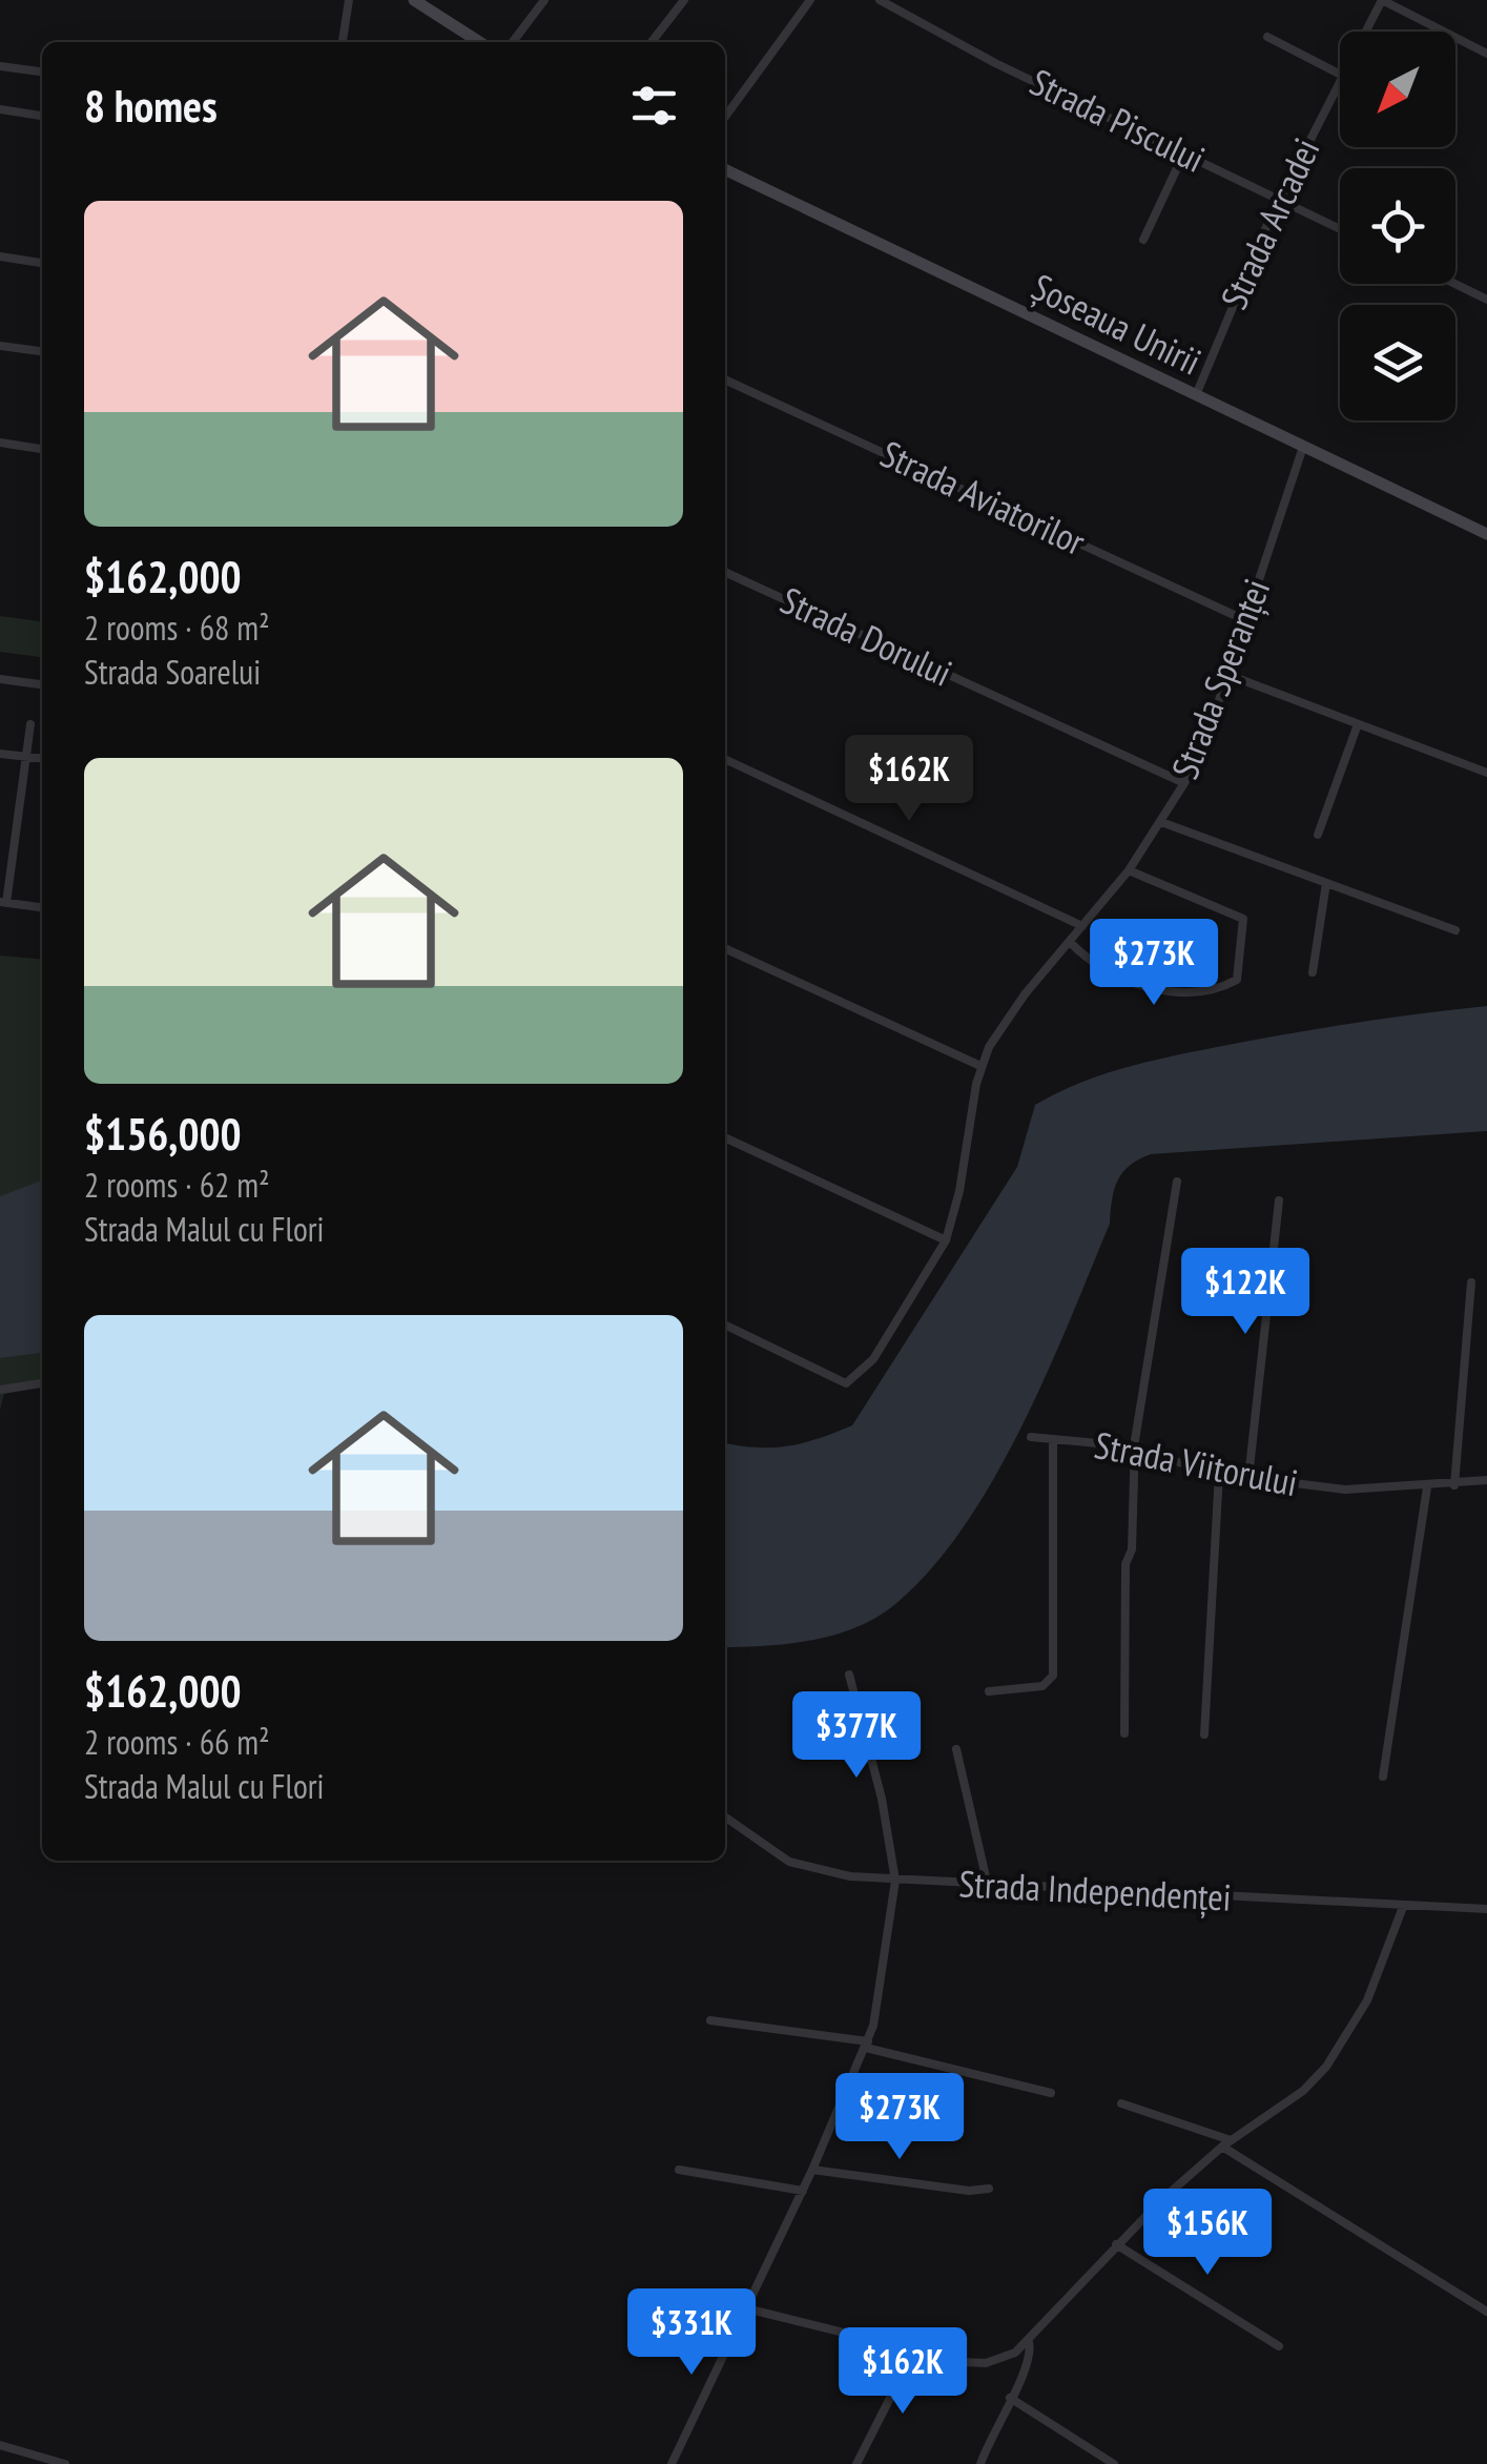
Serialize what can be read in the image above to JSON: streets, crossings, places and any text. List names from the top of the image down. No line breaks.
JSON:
{"streets":{"main road":["Șoseaua Unirii"],"street":["Strada Piscului","Strada Arcadei","Strada Aviatorilor","Strada Dorului","Strada Speranței","Strada Viitorului","Strada Independenței"]},"crossings":[["Strada Piscului","Strada Arcadei"],["Strada Arcadei","Șoseaua Unirii"],["Șoseaua Unirii","Strada Speranței"],["Strada Aviatorilor","Strada Speranței"],["Strada Dorului","Strada Speranței"]],"north":"bottom left","page":{"heading":"8 homes","list":[{"name":"$162,000","note":"2 rooms · 68 m² · Strada Soarelui"},{"name":"$156,000","note":"2 rooms · 62 m² · Strada Malul cu Flori"},{"name":"$162,000","note":"2 rooms · 66 m² · Strada Malul cu Flori"}],"price":["$162K","$273K","$122K","$377K","$273K","$156K","$331K","$162K"]}}
